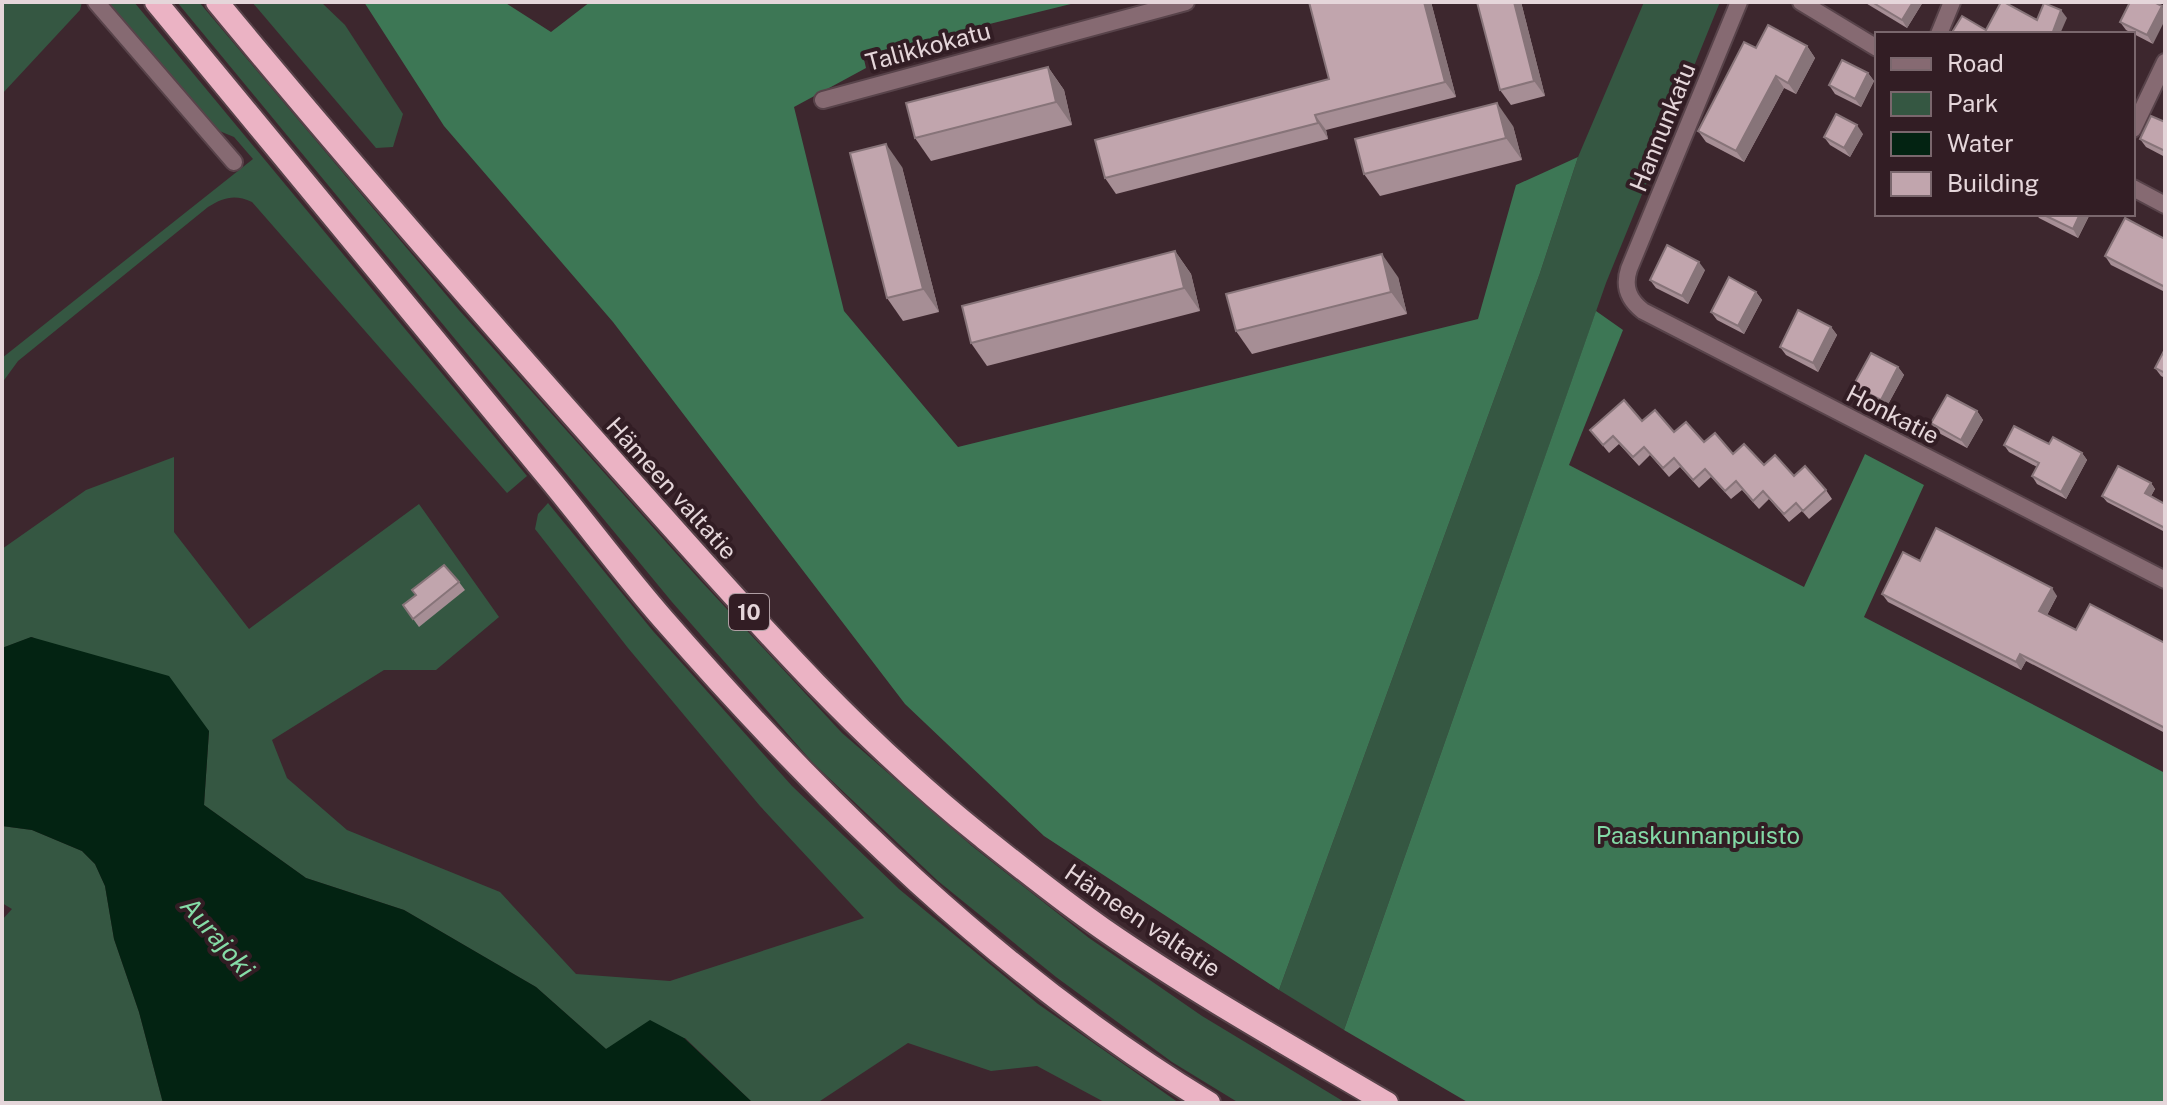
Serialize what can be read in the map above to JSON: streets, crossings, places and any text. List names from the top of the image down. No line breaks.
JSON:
{"streets":{"highway":["Hämeen valtatie","10"],"street":["Talikkokatu","Hannunkatu","Honkatie"]},"crossings":[["Hannunkatu","Honkatie"]],"water":["Aurajoki"],"parks":["Paaskunnanpuisto"],"legend":["Road","Park","Water","Building"]}
